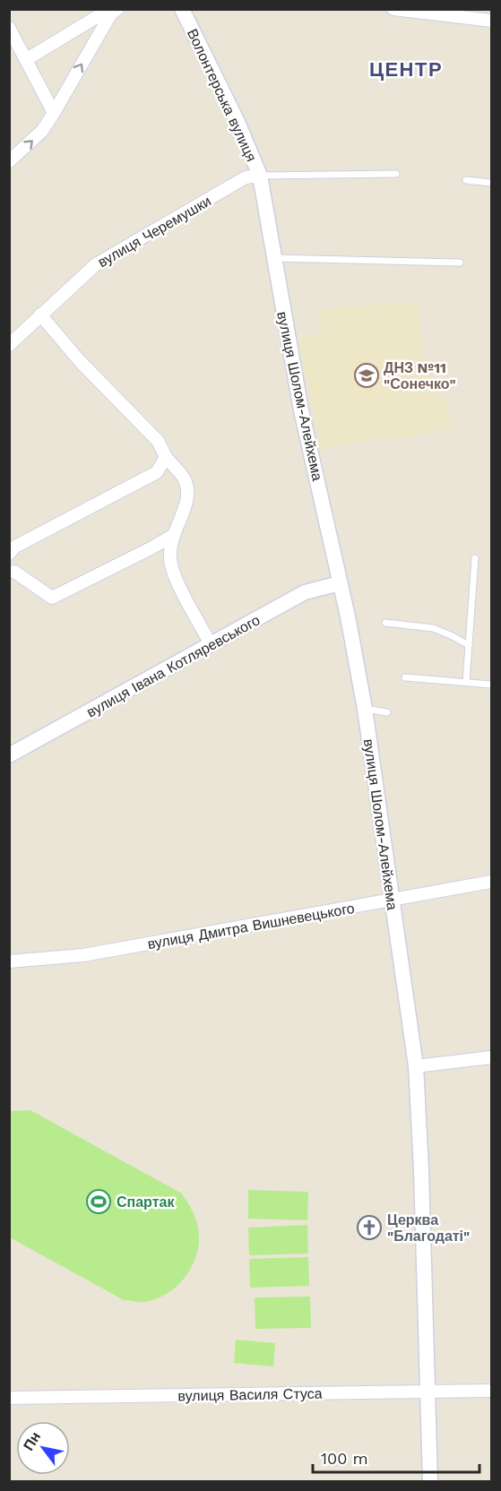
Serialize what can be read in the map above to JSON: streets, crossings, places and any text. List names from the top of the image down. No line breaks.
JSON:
{"streets":{"street":["Волонтерська вулиця","вулиця Черемушки","вулиця Шолом-Алейхема","вулиця Івана Котляревського","вулиця Дмитра Вишневецького","вулиця Василя Стуса"]},"crossings":[["Волонтерська вулиця","вулиця Черемушки"],["Волонтерська вулиця","вулиця Шолом-Алейхема"],["вулиця Черемушки","вулиця Шолом-Алейхема"],["вулиця Шолом-Алейхема","вулиця Івана Котляревського"],["вулиця Шолом-Алейхема","вулиця Дмитра Вишневецького"],["вулиця Шолом-Алейхема","вулиця Василя Стуса"]],"districts":["ЦЕНТР"],"places":{"school or university":["ДНЗ №11 \"Сонечко\""],"sports":["Спартак"],"church":["Церква \"Благодаті\""]},"scale_bar":"100 m","north":"top left"}
